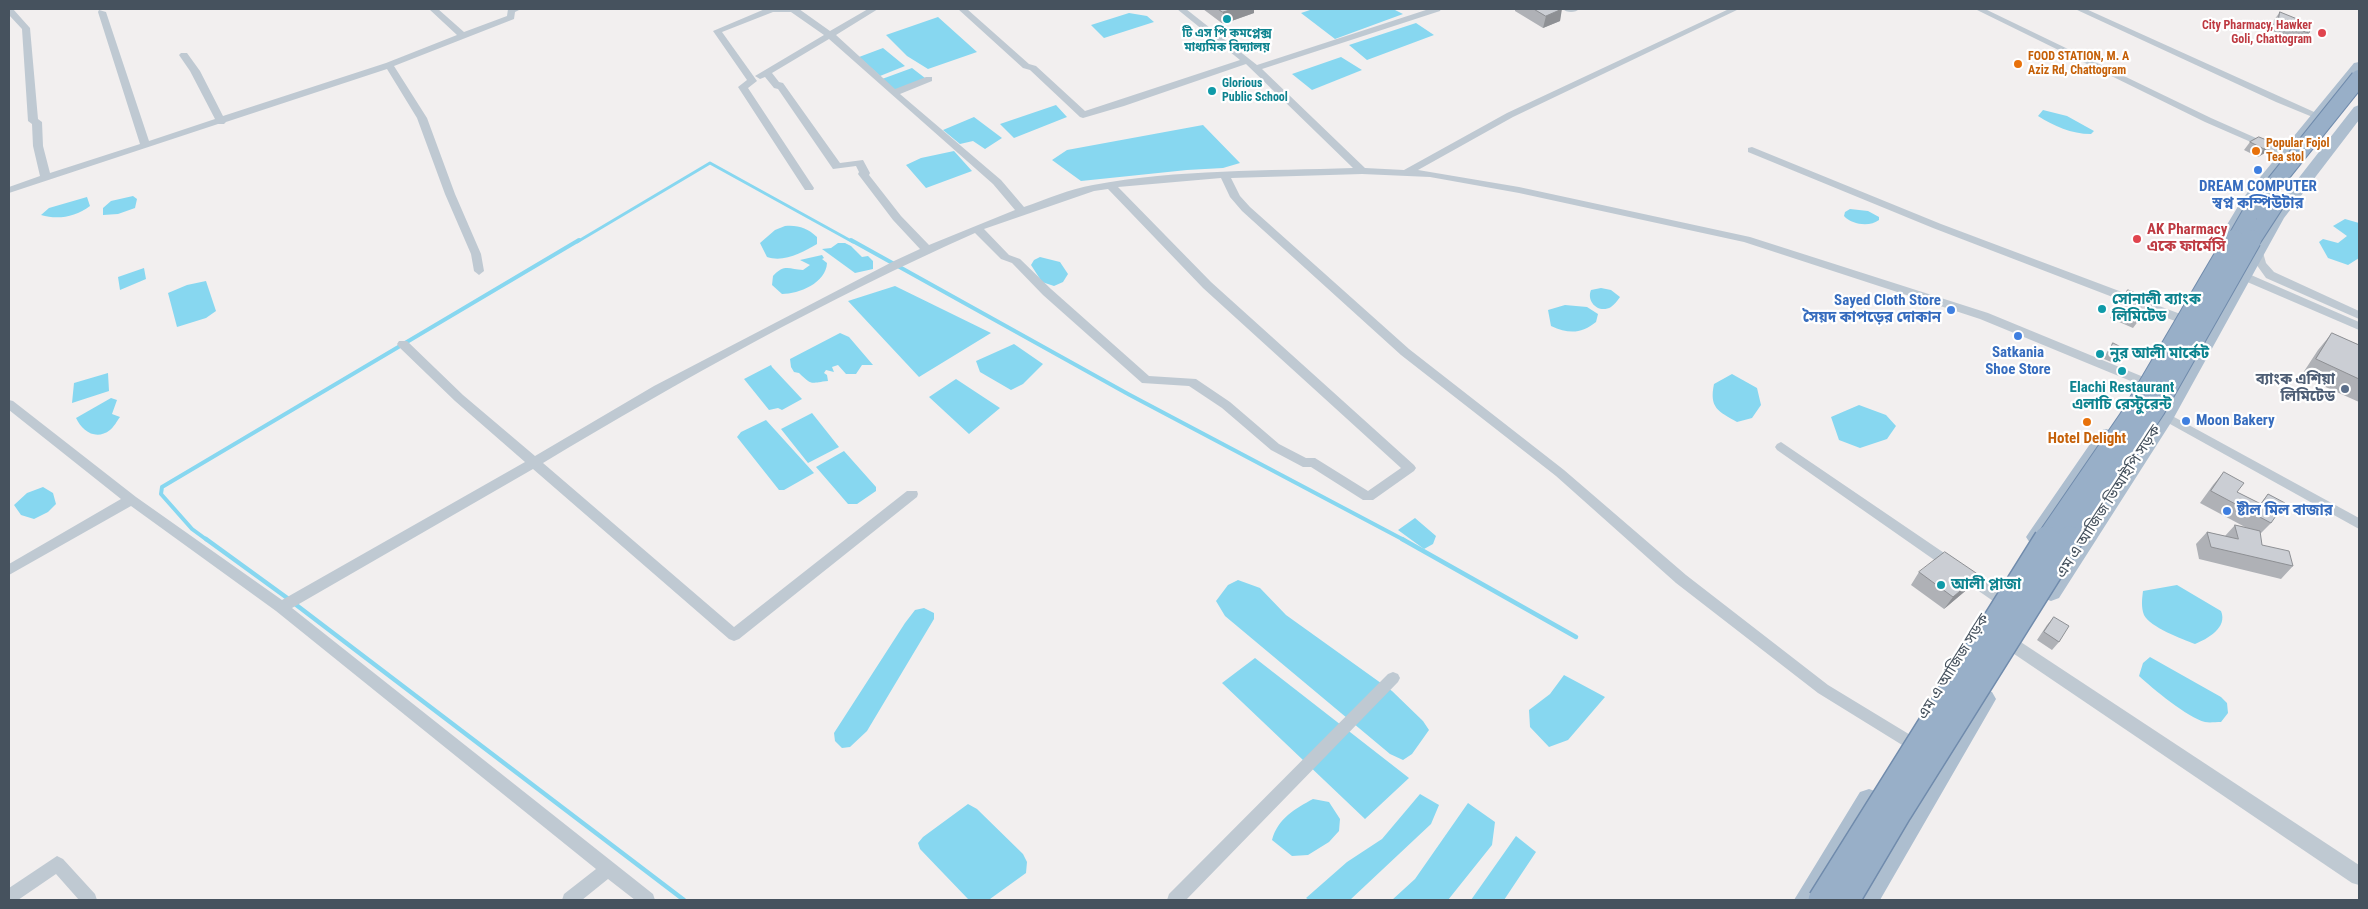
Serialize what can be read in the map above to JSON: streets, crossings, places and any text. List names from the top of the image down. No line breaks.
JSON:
{"streets":{"main road":["এম এ আজিজ ভিআইপি সড়ক","এম এ আজিজ সড়ক"]},"places":["টি এস পি কমপ্লেক্স মাধ্যমিক বিদ্যালয়","City Pharmacy, Hawker Goli, Chattogram","FOOD STATION, M. A Aziz Rd, Chattogram","Glorious Public School","Popular Fojol Tea stol","DREAM COMPUTER স্বপ্ন কম্পিউটার","AK Pharmacy একে ফার্মেসি","সোনালী ব্যাংক লিমিটেড","Sayed Cloth Store সৈয়দ কাপড়ের দোকান","Satkania Shoe Store","নুর আলী মার্কেট","Elachi Restaurant এলাচ‌ি র‌েস্টুর‌েন্ট","ব্যাংক এশিয়া লিমিটেড","Moon Bakery","Hotel Delight","ষ্টীল মিল বাজার","আলী প্লাজা"]}
